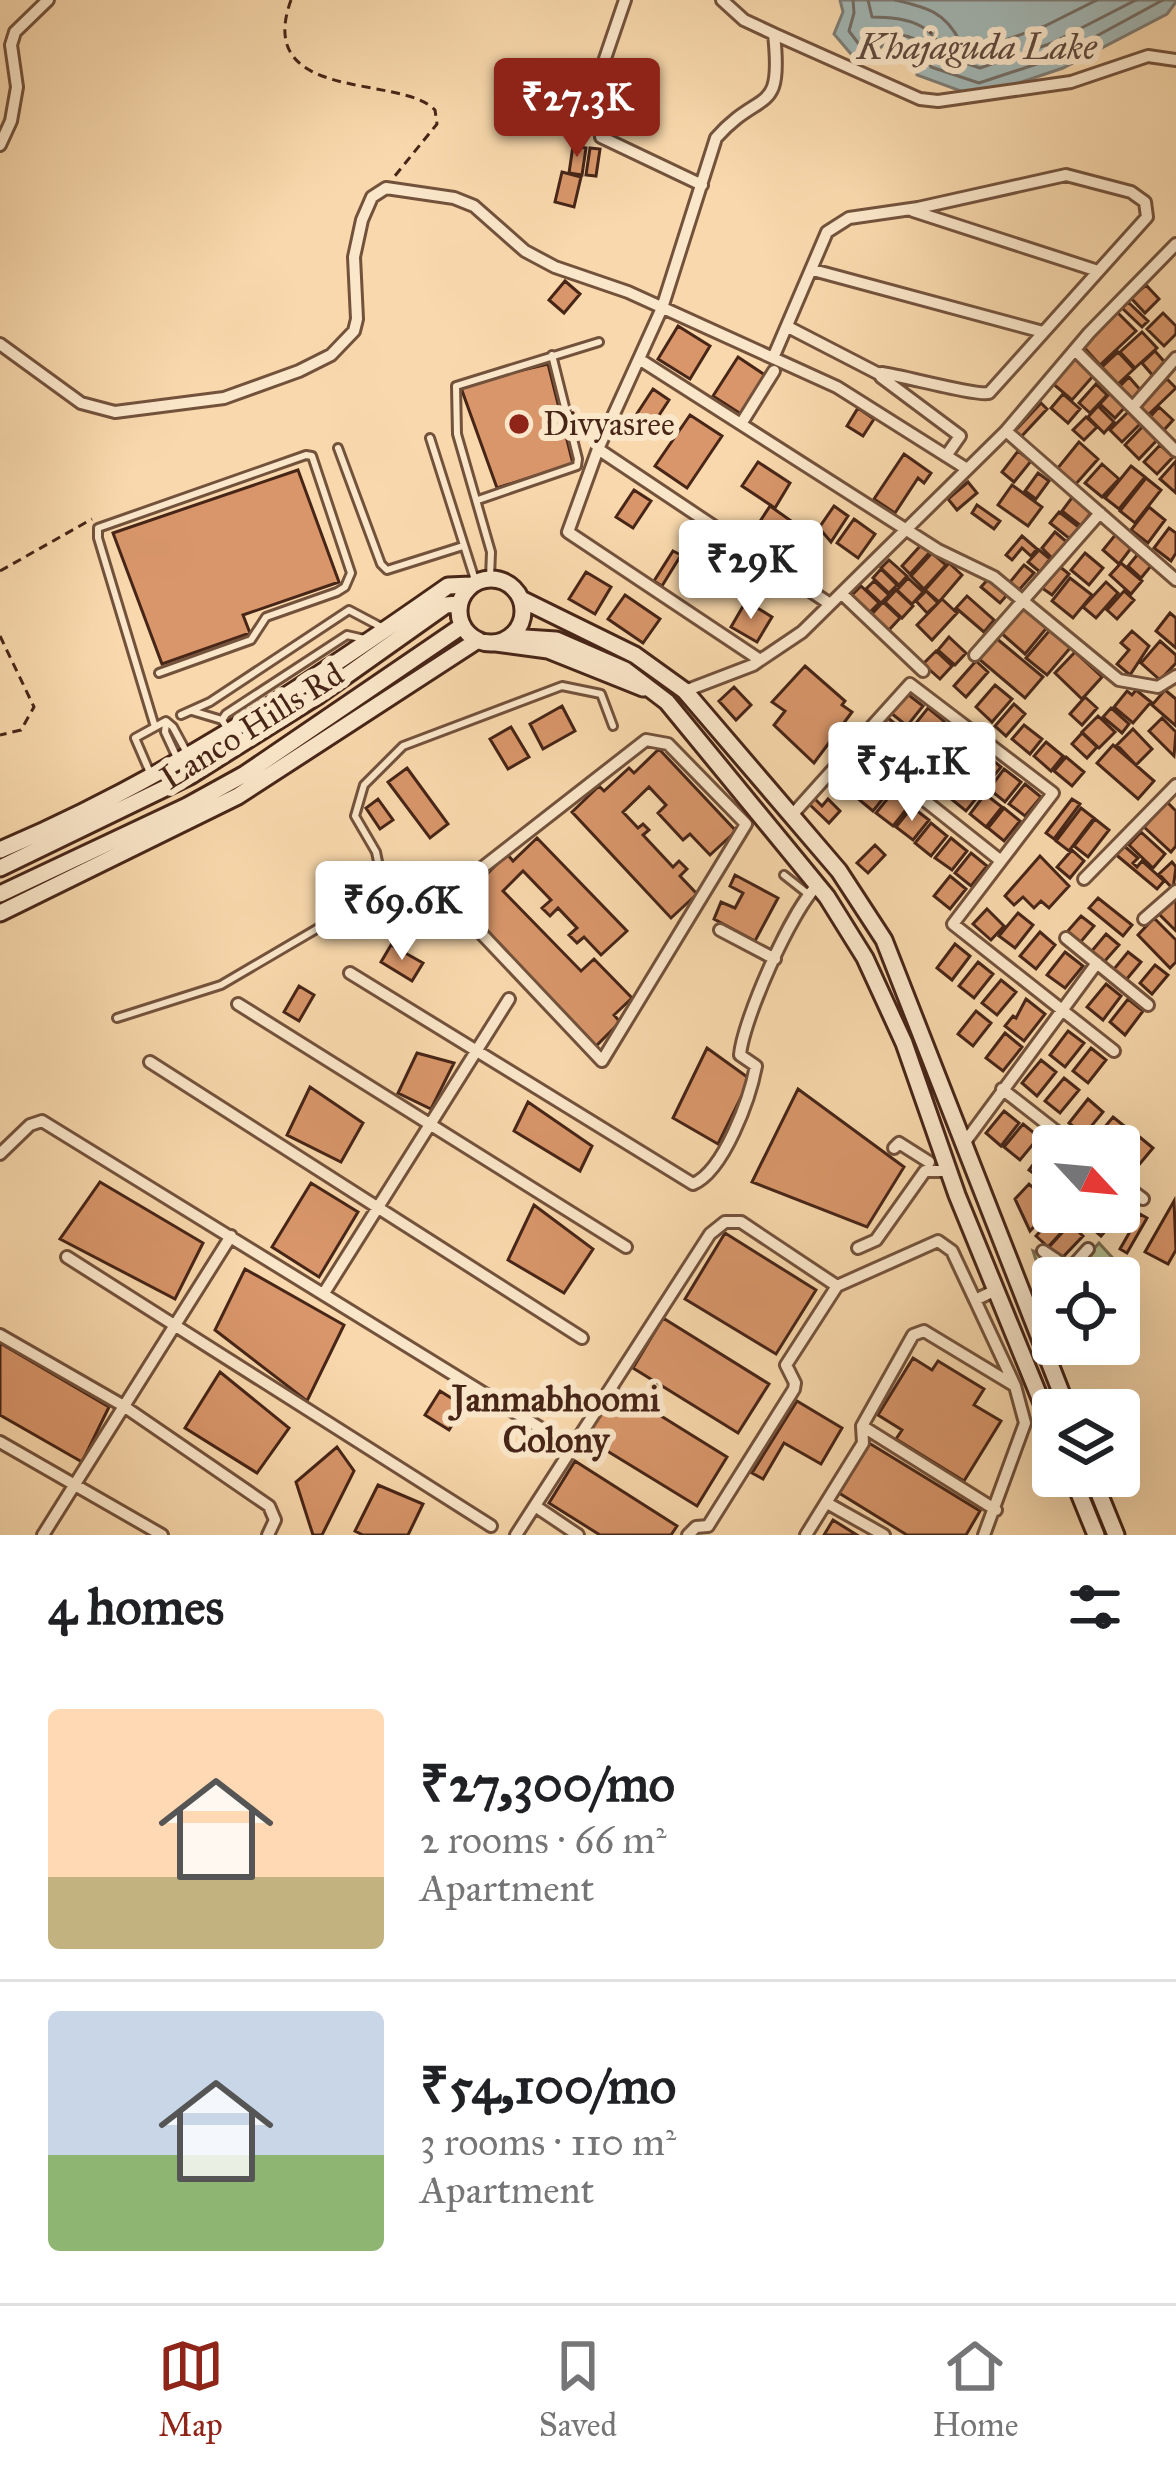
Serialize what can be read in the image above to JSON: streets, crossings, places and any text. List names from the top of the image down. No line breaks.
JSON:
{"streets":{"main road":["Lanco Hills Rd"]},"districts":["Janmabhoomi Colony"],"water":["Khajaguda Lake"],"places":["Divyasree"],"north":"bottom right","page":{"price":["₹27.3K","₹29K","₹54.1K","₹69.6K"],"heading":"4 homes","list":[{"name":"₹27,300/mo","note":"2 rooms · 66 m² · Apartment"},{"name":"₹54,100/mo","note":"3 rooms · 110 m² · Apartment"}],"tabs":["Map","Saved","Home"]}}
